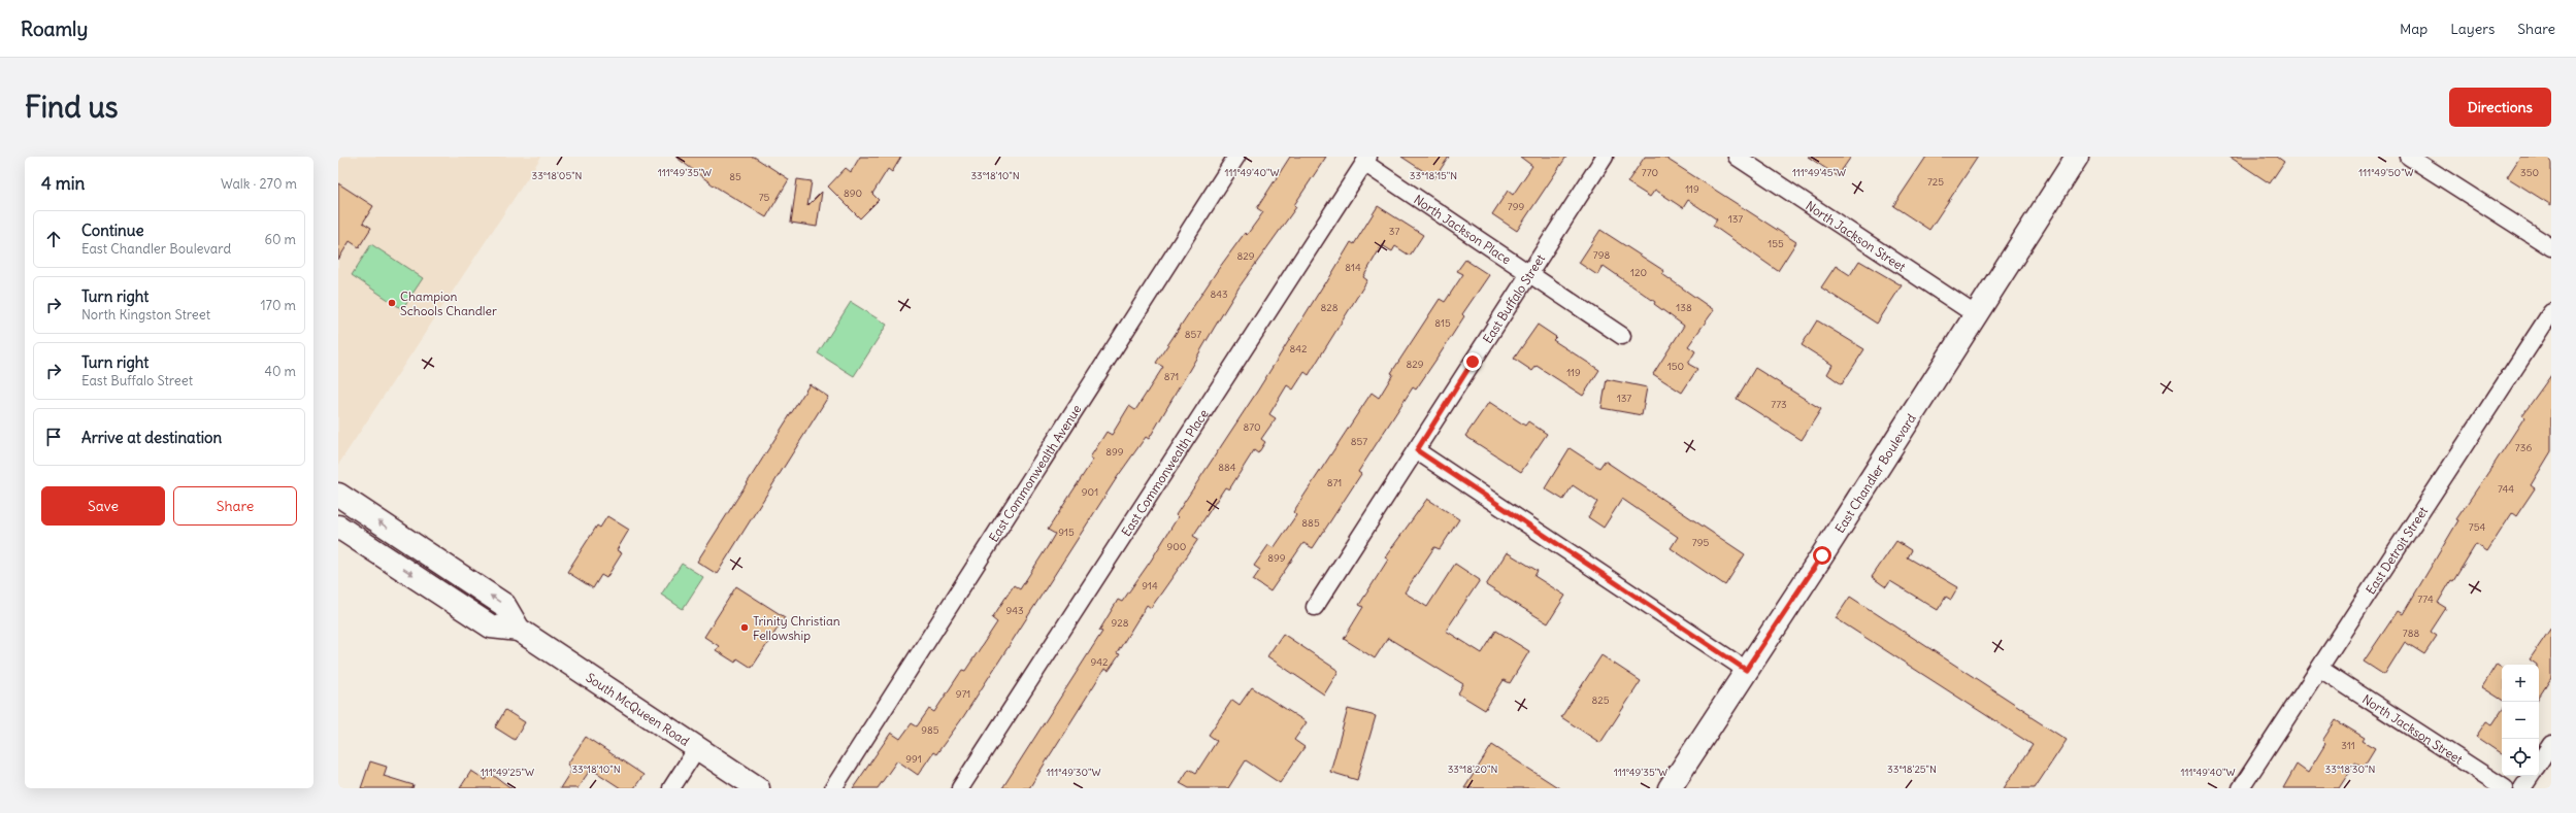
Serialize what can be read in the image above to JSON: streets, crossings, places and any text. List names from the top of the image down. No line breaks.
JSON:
{"streets":{"main road":["East Chandler Boulevard","South McQueen Road"],"street":["North Jackson Place","North Jackson Street","East Buffalo Street","East Commonwealth Avenue","East Commonwealth Place","East Detroit Street"]},"crossings":[["North Jackson Place","East Buffalo Street"],["North Jackson Place","East Commonwealth Place"],["North Jackson Street","East Chandler Boulevard"],["North Jackson Street","East Detroit Street"]],"places":["Champion Schools Chandler","Trinity Christian Fellowship"],"house_numbers":["770","350","85","725","119","890","75","799","137","37","155","798","829","814","120","843","828","138","815","857","842","829","150","119","871","137","773","870","857","736","899","884","871","744","901","885","754","915","795","900","899","914","774","943","928","788","942","971","825","985","311","991"],"page":{"header":"Roamly","nav":["Map","Layers","Share"],"buttons":["Directions",["Save","Share"]],"title":"Find us","heading":["4 min","Walk · 270 m"],"list":[["Continue","East Chandler Boulevard","60 m"],["Turn right","North Kingston Street","170 m"],["Turn right","East Buffalo Street","40 m"],"Arrive at destination"],"map_buttons":["+","−"]},"coordinates":["111°49'45\"W","111°49'35\"W","111°49'40\"W","111°49'50\"W","33°18'05\"N","33°18'10\"N","33°18'15\"N","33°18'20\"N","33°18'25\"N","33°18'30\"N","111°49'25\"W","111°49'30\"W"]}
